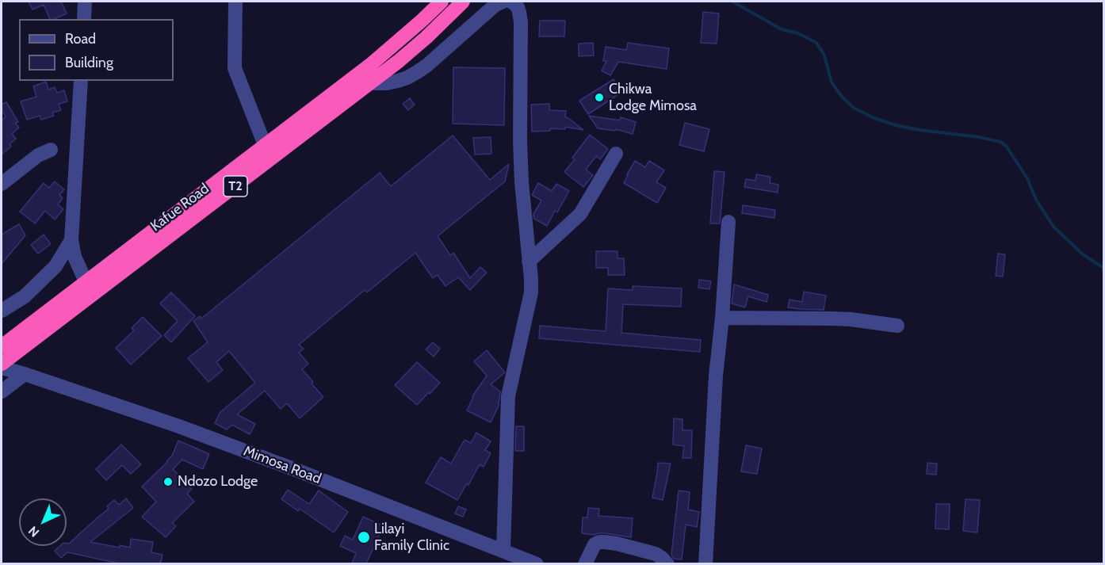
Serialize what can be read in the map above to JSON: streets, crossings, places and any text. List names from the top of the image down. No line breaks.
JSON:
{"streets":{"highway":["T2","Kafue Road"],"street":["Mimosa Road"]},"places":["Chikwa Lodge Mimosa","Ndozo Lodge","Lilayi Family Clinic"],"legend":["Road","Building"],"north":"bottom left"}
